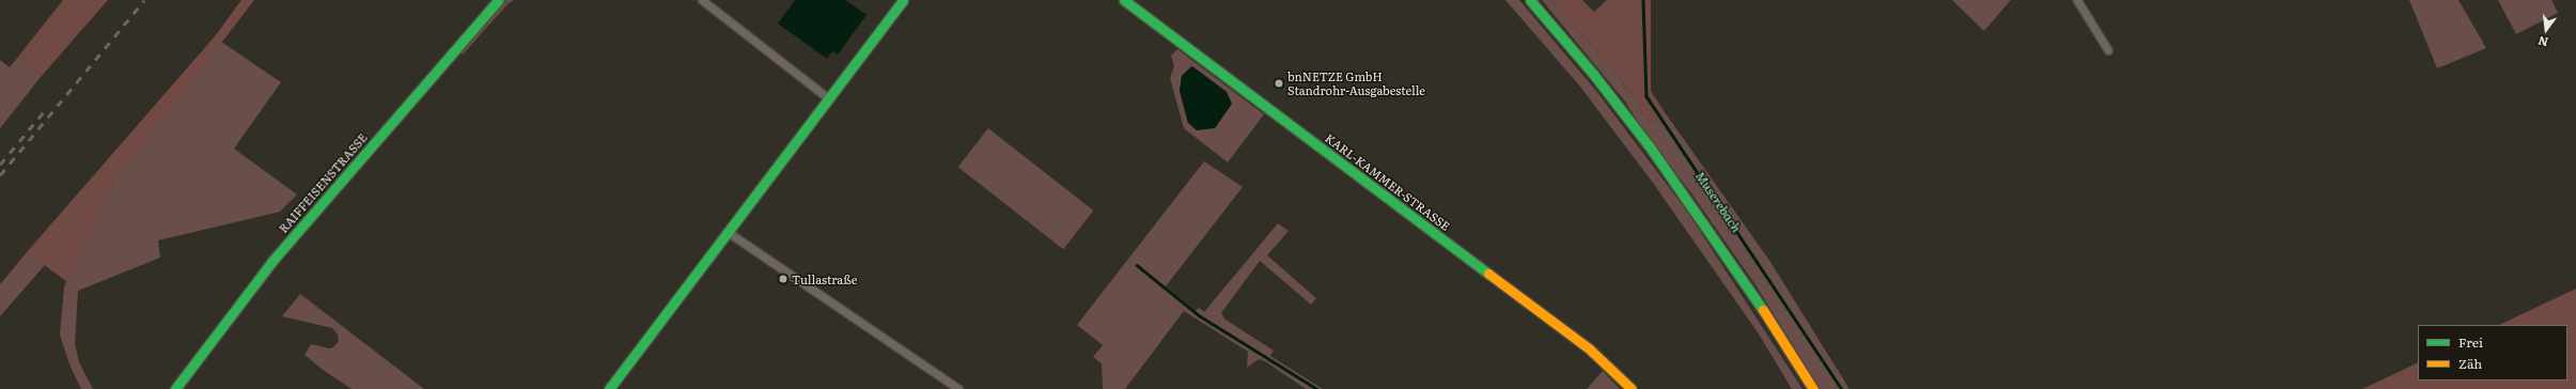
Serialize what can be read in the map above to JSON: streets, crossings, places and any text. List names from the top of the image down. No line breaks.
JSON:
{"streets":{"street":["KARL-KAMMER-STRASSE","RAIFFEISENSTRASSE"]},"water":["Muserebach"],"places":["bnNETZE GmbH Standrohr-Ausgabestelle","Tullastraße"],"legend":["Frei","Zäh"],"north":"bottom"}
